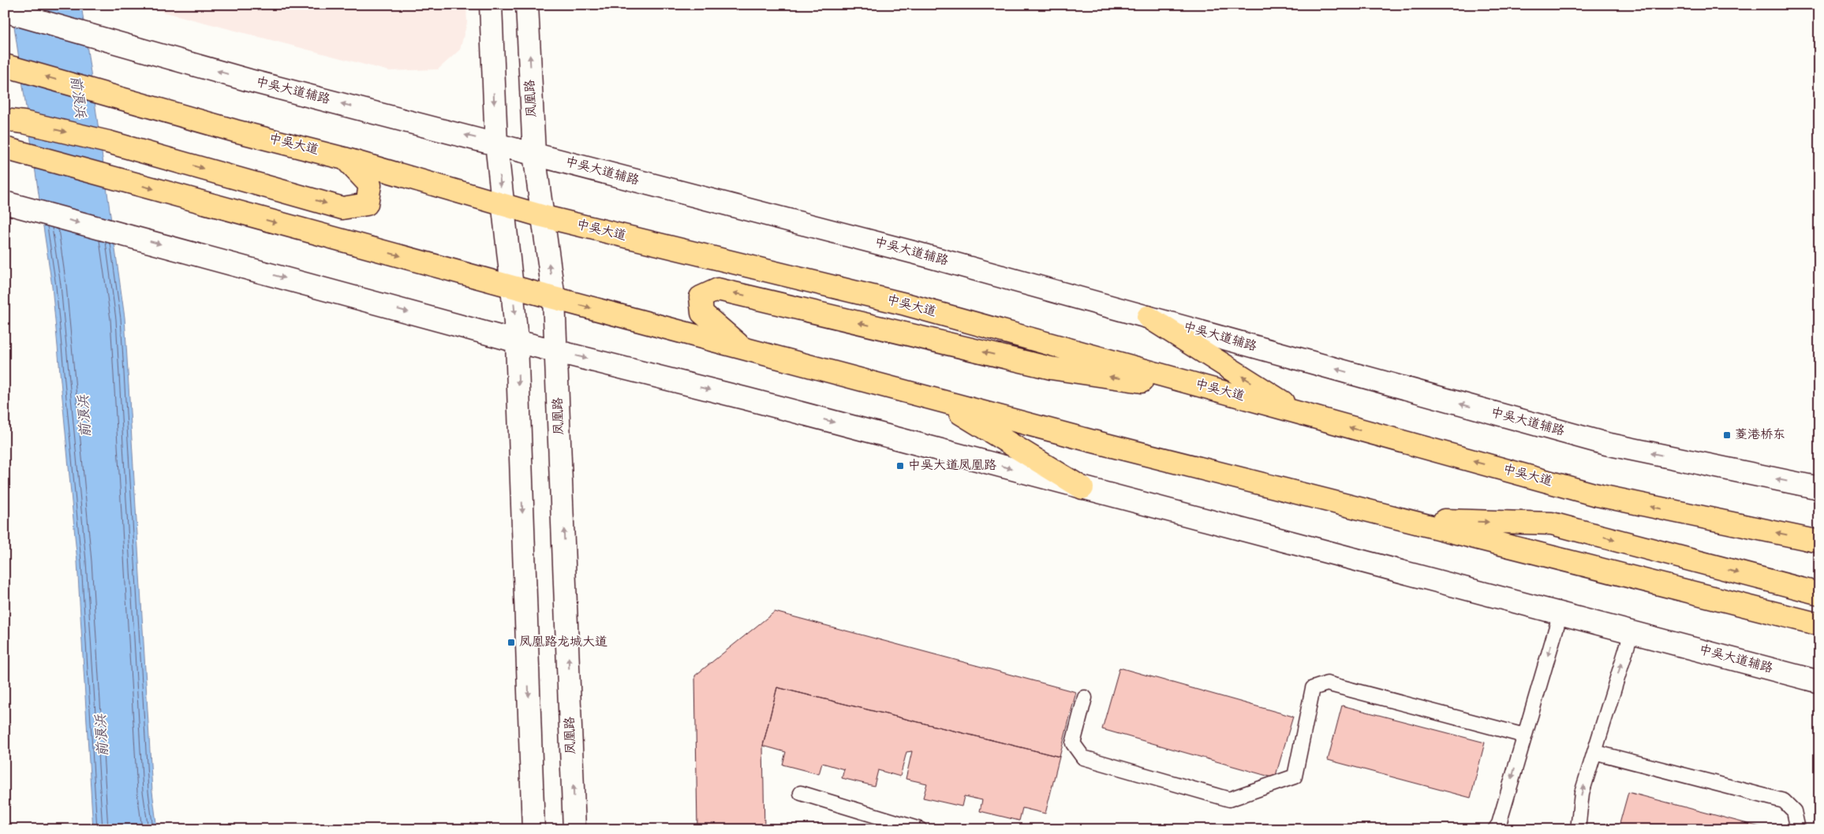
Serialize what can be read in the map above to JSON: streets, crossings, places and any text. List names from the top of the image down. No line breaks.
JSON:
{"streets":{"main road":["中吴大道辅路","凤凰路","中吴大道"]},"crossings":[["中吴大道辅路","凤凰路"],["凤凰路","中吴大道"]],"water":["前浪浜"],"places":{"transit":["菱港桥东","中吴大道凤凰路","凤凰路龙城大道"]}}
